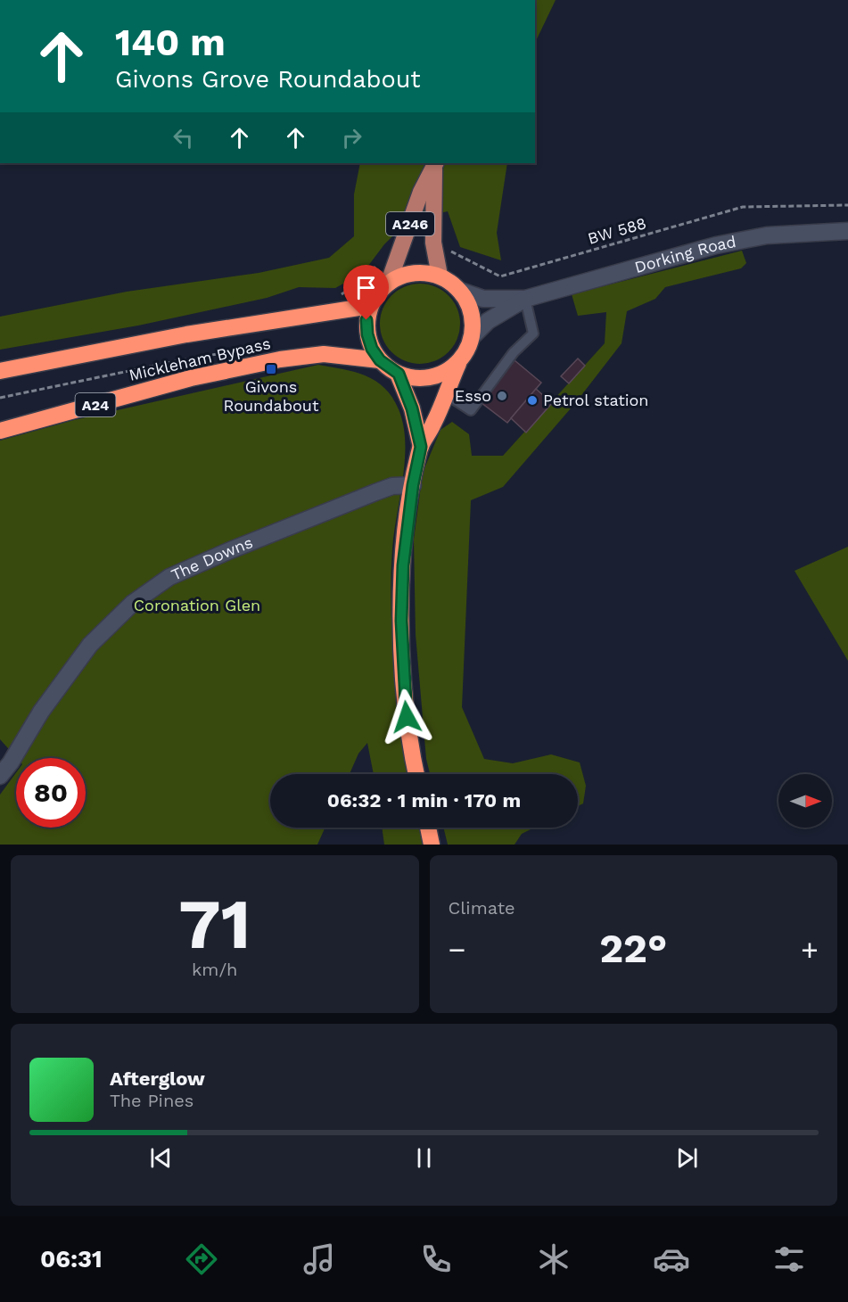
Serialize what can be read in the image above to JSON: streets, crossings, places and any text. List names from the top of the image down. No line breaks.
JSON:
{"streets":{"highway":["Mickleham Bypass","A24"],"main road":["A246"],"street":["Dorking Road","The Downs"],"path":["BW 588"]},"crossings":[["A246","BW 588"],["A246","Dorking Road"],["A246","Mickleham Bypass"],["Dorking Road","Mickleham Bypass"]],"parks":["Coronation Glen"],"places":{"transit":["Givons Roundabout"],"other":["Esso","Petrol station"]},"north":"right","page":{"turn":["140 m","Givons Grove Roundabout"],"limit":"80","trip":"06:32 · 1 min · 170 m","tile":[["71","km/h"],"Climate"],"heat":["−","22°","+"],"song":["Afterglow","The Pines"],"tabs":"06:31"}}
